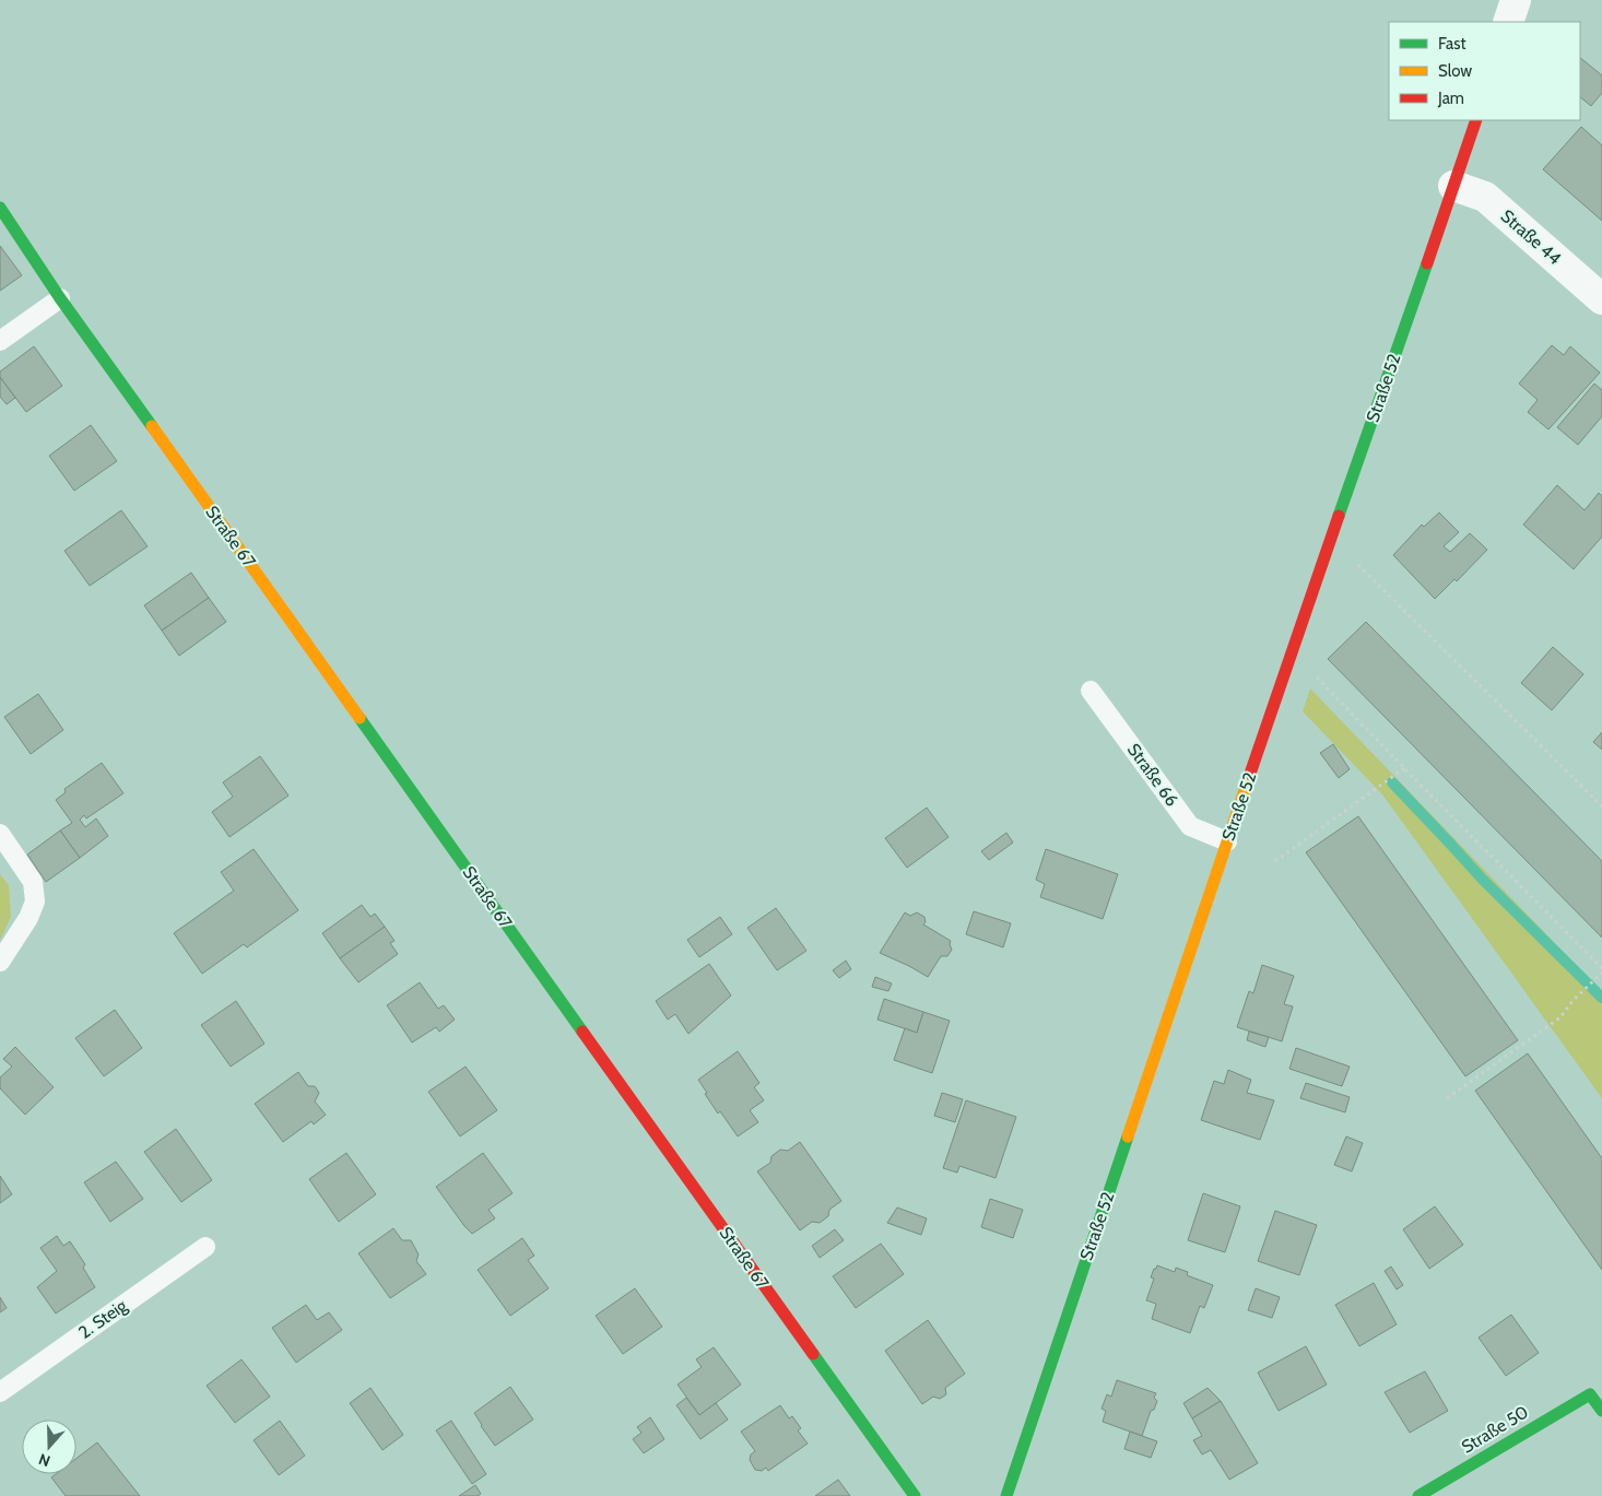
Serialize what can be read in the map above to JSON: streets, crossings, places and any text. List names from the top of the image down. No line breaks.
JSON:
{"streets":{"street":["Straße 44","Straße 52","Straße 67","Straße 50"],"lane":["Straße 66","2. Steig"]},"crossings":[["Straße 44","Straße 52"],["Straße 52","Straße 66"]],"legend":["Fast","Slow","Jam"],"north":"bottom"}
